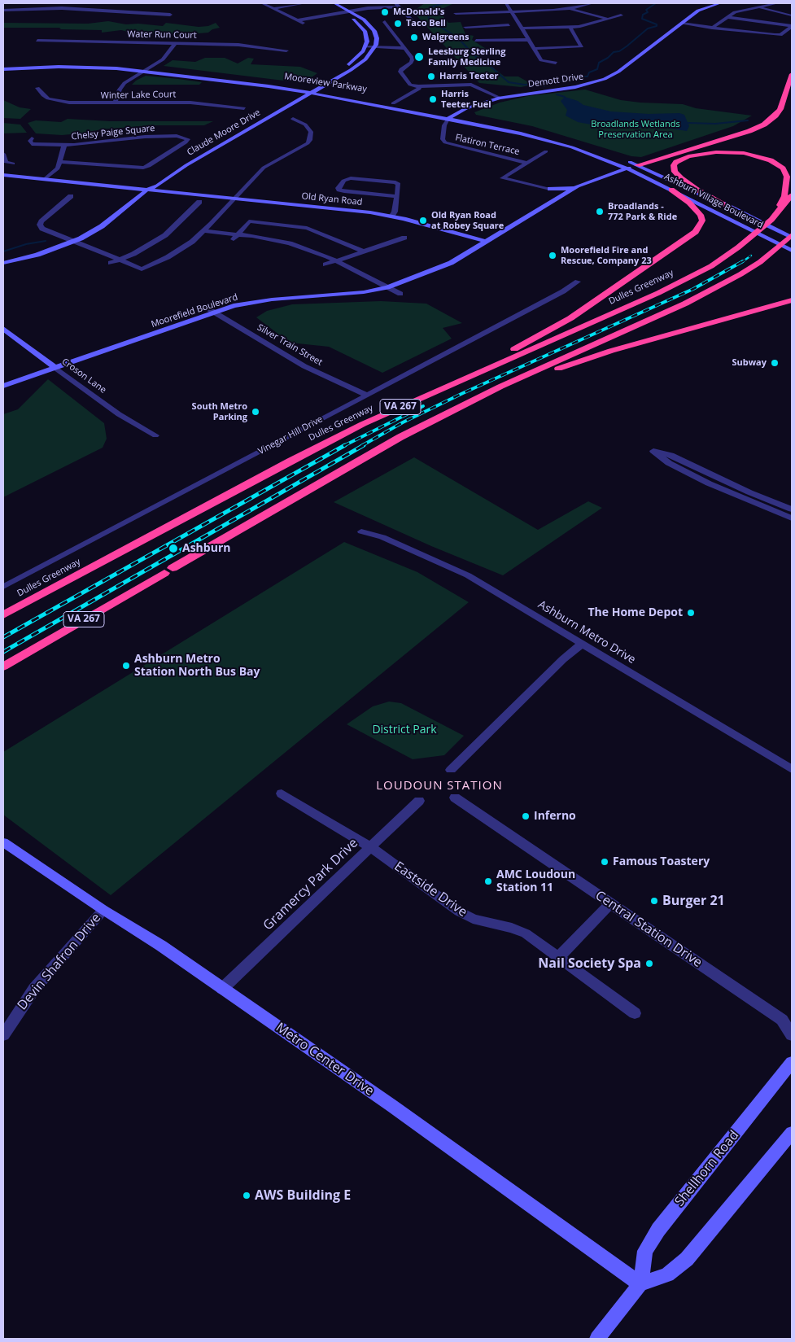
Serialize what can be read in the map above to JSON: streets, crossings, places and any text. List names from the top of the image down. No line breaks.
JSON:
{"streets":{"highway":["Dulles Greenway","VA 267"],"street":["Water Run Court","Demott Drive","Mooreview Parkway","Winter Lake Court","Chelsy Paige Square","Claude Moore Drive","Flatiron Terrace","Old Ryan Road","Ashburn Village Boulevard","Moorefield Boulevard","Silver Train Street","Croson Lane","Vinegar Hill Drive","Ashburn Metro Drive","Gramercy Park Drive","Eastside Drive","Central Station Drive","Devin Shafron Drive","Metro Center Drive","Shellhorn Road"]},"crossings":[["Demott Drive","Mooreview Parkway"],["Demott Drive","Flatiron Terrace"],["Mooreview Parkway","Claude Moore Drive"],["Mooreview Parkway","Flatiron Terrace"],["Mooreview Parkway","Ashburn Village Boulevard"],["Claude Moore Drive","Old Ryan Road"],["Old Ryan Road","Moorefield Boulevard"],["Ashburn Village Boulevard","VA 267"],["Moorefield Boulevard","Silver Train Street"],["Moorefield Boulevard","Croson Lane"],["Silver Train Street","Vinegar Hill Drive"],["Gramercy Park Drive","Eastside Drive"],["Gramercy Park Drive","Metro Center Drive"],["Devin Shafron Drive","Metro Center Drive"],["Metro Center Drive","Shellhorn Road"]],"districts":["LOUDOUN STATION"],"parks":["Broadlands Wetlands Preservation Area","District Park"],"places":["McDonald's","Taco Bell","Walgreens","Leesburg Sterling Family Medicine","Harris Teeter","Harris Teeter Fuel","Broadlands - 772 Park & Ride","Old Ryan Road at Robey Square","Moorefield Fire and Rescue, Company 23","Subway","South Metro Parking","Ashburn","The Home Depot","Ashburn Metro Station North Bus Bay","Inferno","Famous Toastery","AMC Loudoun Station 11","Burger 21","Nail Society Spa","AWS Building E"]}
